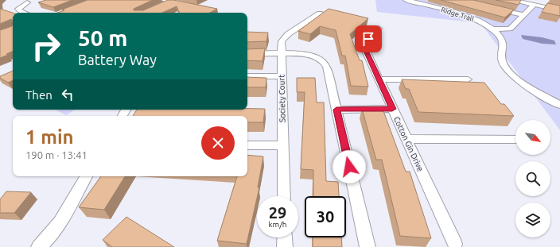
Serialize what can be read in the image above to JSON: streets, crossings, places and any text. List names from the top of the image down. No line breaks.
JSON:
{"streets":{"street":["Ridge Trail","Society Court","Cotton Gin Drive"]},"north":"bottom right","page":{"turn":["50 m","Battery Way"],"then":"Then","heading":["1 min","190 m · 13:41"],"speed":"29 km/h","limit":"30"}}
